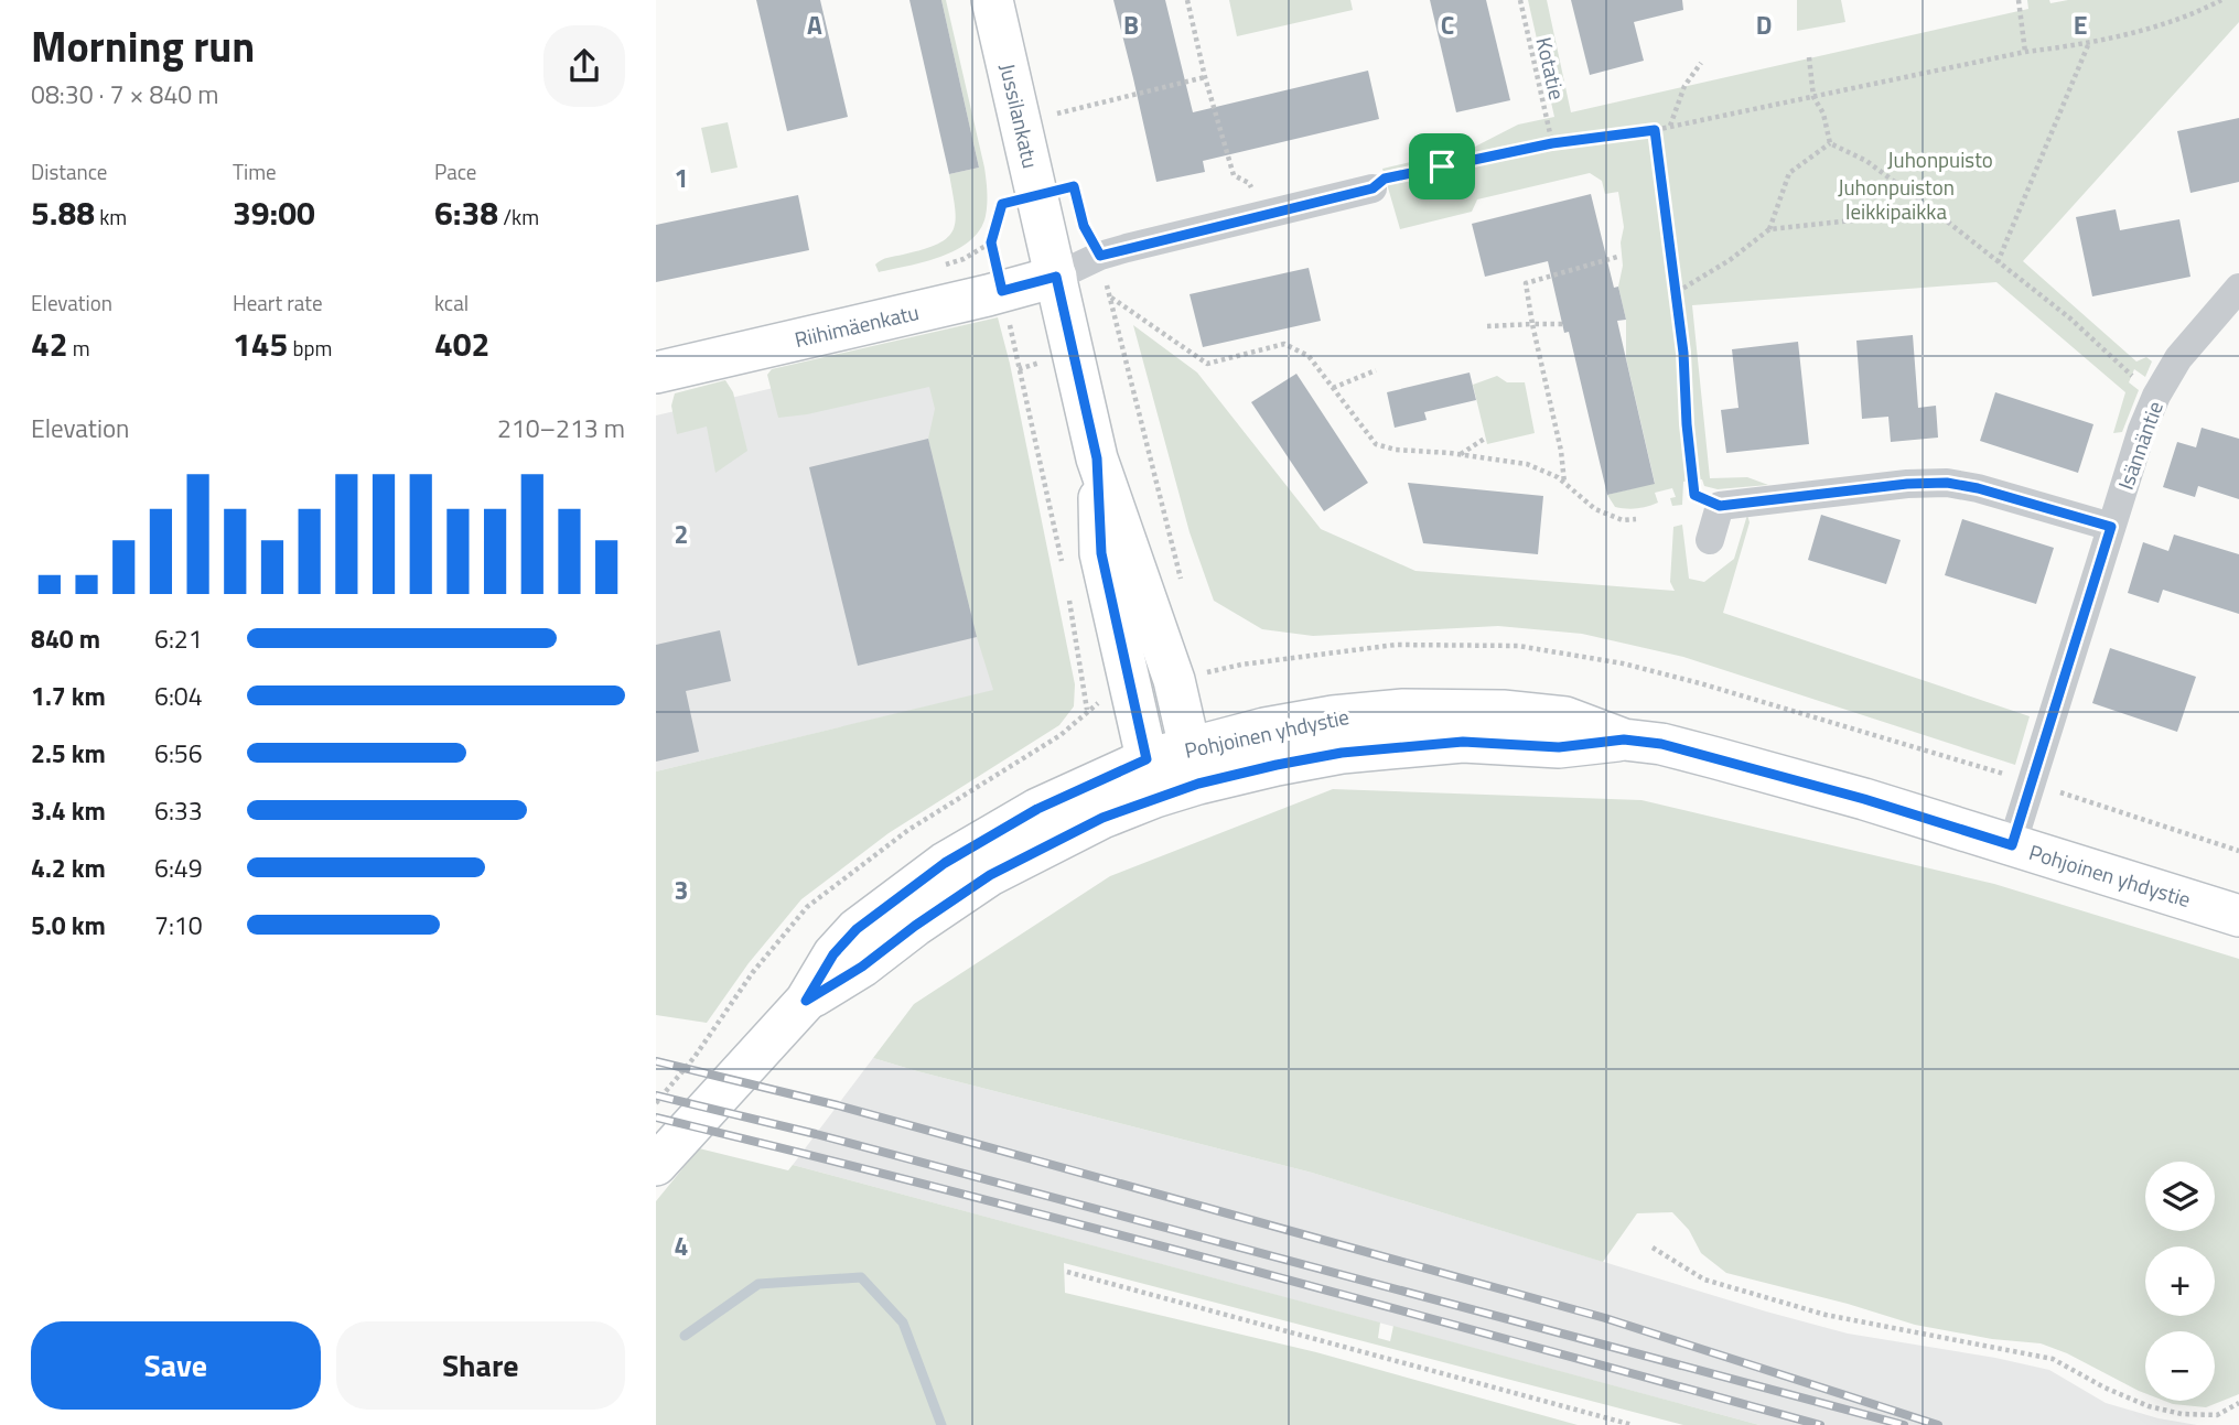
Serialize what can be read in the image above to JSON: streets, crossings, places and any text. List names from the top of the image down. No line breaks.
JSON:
{"streets":{"main road":["Jussilankatu","Riihimäenkatu","Pohjoinen yhdystie"],"street":["Isännäntie"],"path":["Kotatie"]},"crossings":[["Jussilankatu","Riihimäenkatu"],["Jussilankatu","Pohjoinen yhdystie"],["Isännäntie","Pohjoinen yhdystie"]],"parks":["Juhonpuisto","Juhonpuiston leikkipaikka"],"page":{"heading":["Morning run","08:30 · 7 × 840 m"],"stats":[["Distance","5.88 km"],["Time","39:00"],["Pace","6:38 /km"],["Elevation","42 m"],["Heart rate","145 bpm"],["kcal","402"]],"chart":["Elevation","210–213 m"],"list":[{"name":"840 m","note":"6:21"},{"name":"1.7 km","note":"6:04"},{"name":"2.5 km","note":"6:56"},{"name":"3.4 km","note":"6:33"},{"name":"4.2 km","note":"6:49"},{"name":"5.0 km","note":"7:10"}],"map_buttons":["+","−"],"buttons":["Save","Share"]},"grid":{"columns":["A","B","C","D","E"],"rows":["1","2","3","4"]}}
